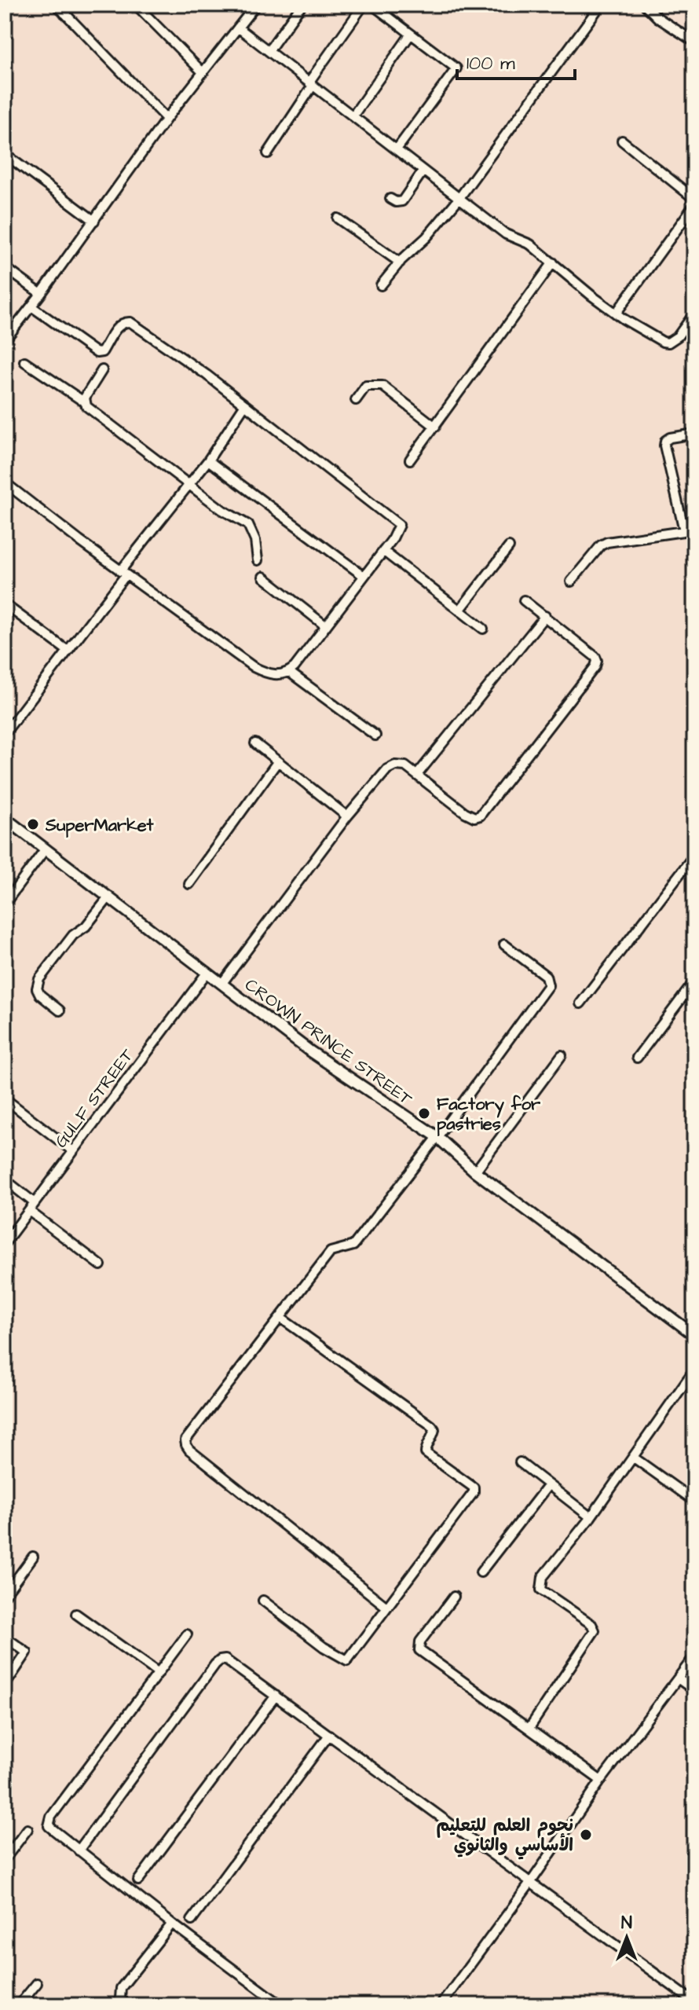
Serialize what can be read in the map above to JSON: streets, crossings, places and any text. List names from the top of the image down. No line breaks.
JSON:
{"streets":{"main road":["CROWN PRINCE STREET"],"street":["GULF STREET"]},"crossings":[["CROWN PRINCE STREET","GULF STREET"]],"places":["SuperMarket","Factory for pastries","نجوم العلم للتعليم الأساسي والثانوي"],"scale_bar":"100 m","north":"top"}
